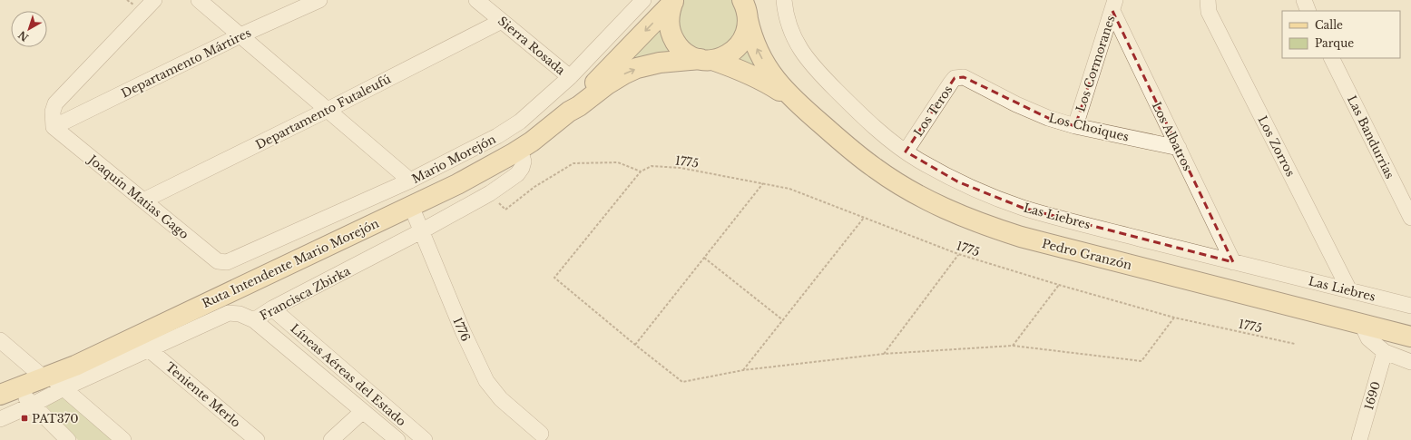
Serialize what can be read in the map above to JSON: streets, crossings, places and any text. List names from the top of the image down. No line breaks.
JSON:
{"streets":{"main road":["Pedro Granzón","Ruta Intendente Mario Morejón"],"street":["Sierra Rosada","Departamento Mártires","Los Cormoranes","Los Teros","Departamento Futaleufú","Los Choiques","Los Albatros","Las Bandurrias","Los Zorros","Mario Morejón","Joaquín Matias Gago","Las Liebres","Francisca Zbirka","1776","Líneas Aéreas del Estado","Teniente Merlo","1690"],"path":["1775"]},"crossings":[["Sierra Rosada","Departamento Futaleufú"],["Sierra Rosada","Mario Morejón"],["Departamento Mártires","Joaquín Matias Gago"],["Los Cormoranes","Los Choiques"],["Los Cormoranes","Los Albatros"],["Los Teros","Los Choiques"],["Los Teros","Las Liebres"],["Departamento Futaleufú","Joaquín Matias Gago"],["Los Choiques","Los Albatros"],["Los Albatros","Las Liebres"],["Los Zorros","Las Liebres"],["Mario Morejón","Joaquín Matias Gago"],["Pedro Granzón","Ruta Intendente Mario Morejón"],["Ruta Intendente Mario Morejón","Francisca Zbirka"],["Ruta Intendente Mario Morejón","1776"],["Francisca Zbirka","1776"],["Francisca Zbirka","Líneas Aéreas del Estado"],["Francisca Zbirka","Teniente Merlo"]],"places":{"transit":["PAT370"]},"legend":["Calle","Parque"],"north":"bottom left"}
